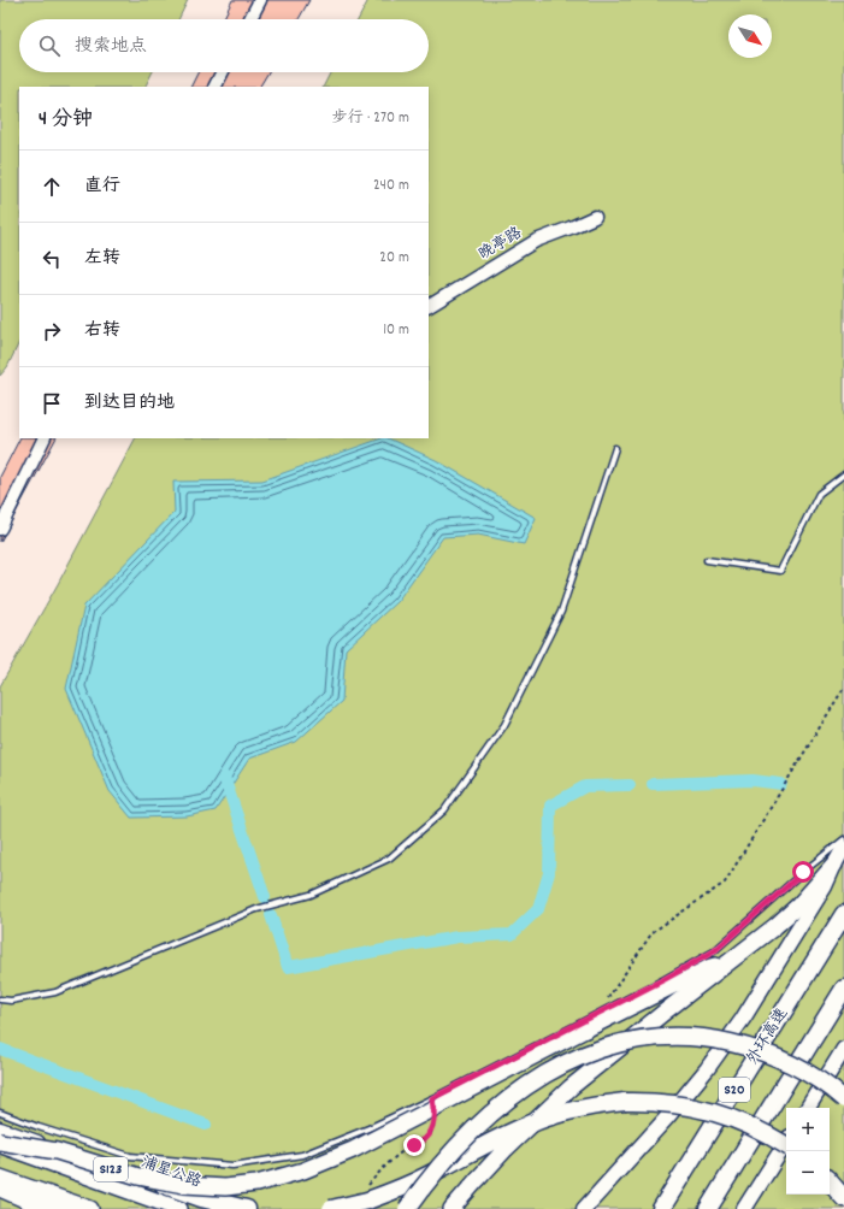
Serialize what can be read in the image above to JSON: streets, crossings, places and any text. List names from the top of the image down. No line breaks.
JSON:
{"streets":{"highway":["外环高速","S20"],"main road":["S123","浦星公路"],"street":["晚亭路"]},"north":"bottom right","page":{"search":"搜索地点","heading":["4 分钟","步行 · 270 m"],"list":[["直行","240 m"],["左转","20 m"],["右转","10 m"],"到达目的地"],"map_buttons":["+","−"]}}
